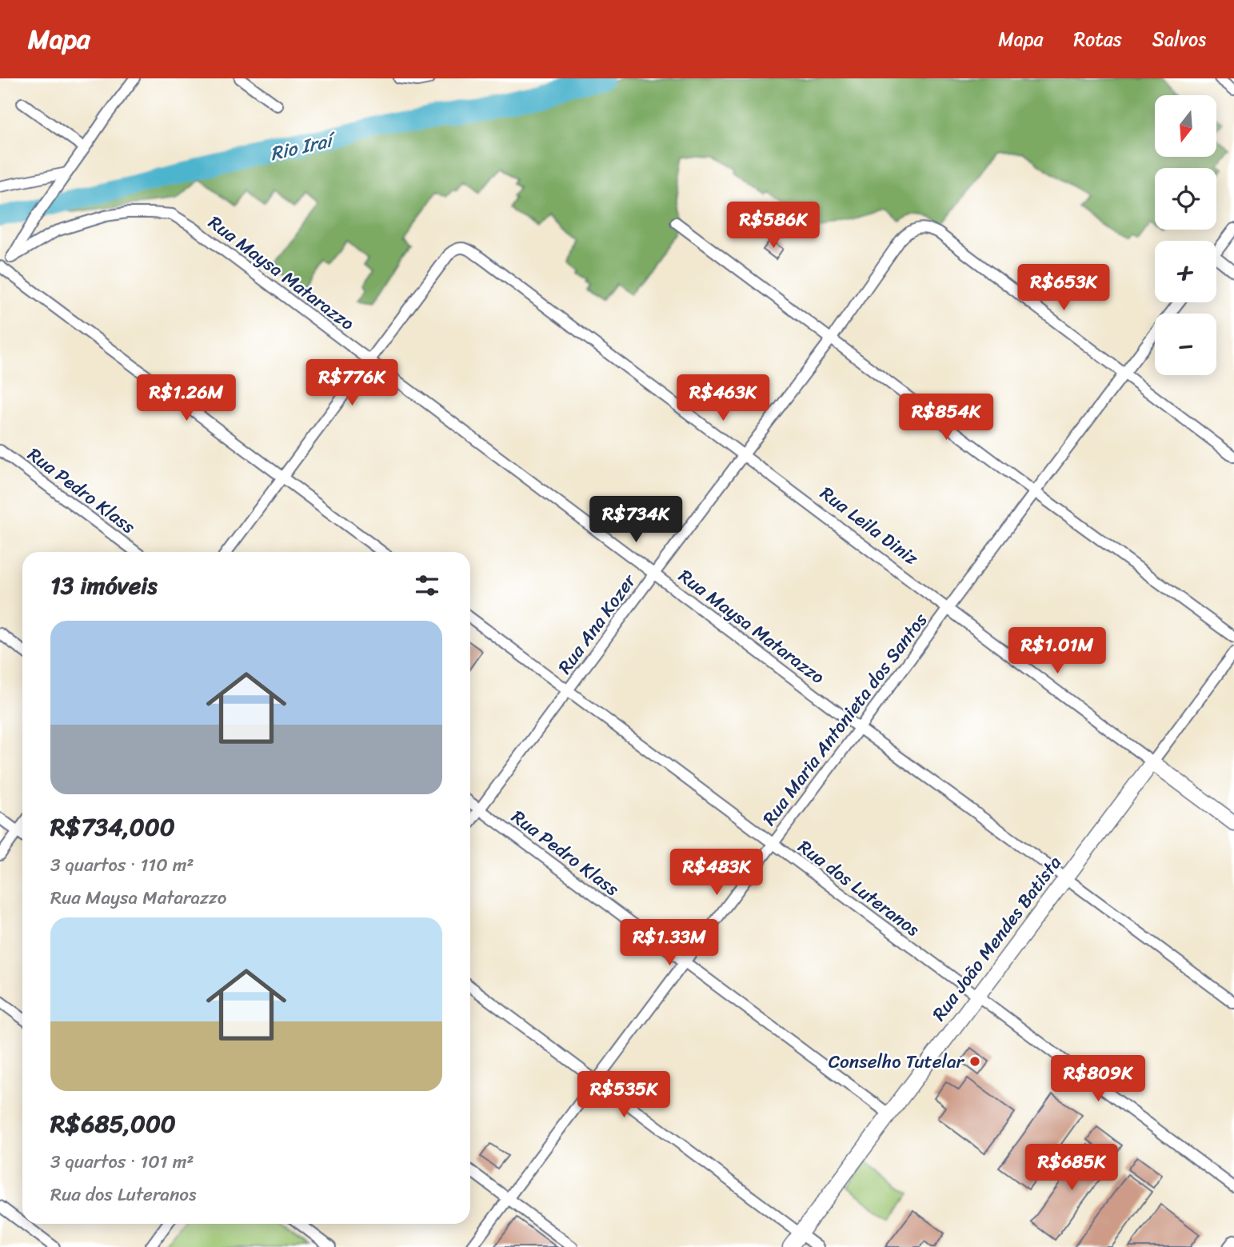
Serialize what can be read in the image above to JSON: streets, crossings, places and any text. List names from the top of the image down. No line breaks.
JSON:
{"streets":{"street":["Rua Maysa Matarazzo","Rua Pedro Klass","Rua Leila Diniz","Rua Ana Kozer","Rua Maria Antonieta dos Santos","Rua dos Luteranos","Rua João Mendes Batista"]},"crossings":[["Rua Maysa Matarazzo","Rua Leila Diniz"],["Rua Maysa Matarazzo","Rua Ana Kozer"],["Rua Maysa Matarazzo","Rua Maria Antonieta dos Santos"],["Rua Maysa Matarazzo","Rua João Mendes Batista"],["Rua Pedro Klass","Rua Ana Kozer"],["Rua Pedro Klass","Rua Maria Antonieta dos Santos"],["Rua Pedro Klass","Rua João Mendes Batista"],["Rua Leila Diniz","Rua Ana Kozer"],["Rua Leila Diniz","Rua Maria Antonieta dos Santos"],["Rua Leila Diniz","Rua João Mendes Batista"],["Rua Ana Kozer","Rua Maria Antonieta dos Santos"],["Rua Ana Kozer","Rua dos Luteranos"],["Rua Maria Antonieta dos Santos","Rua dos Luteranos"],["Rua dos Luteranos","Rua João Mendes Batista"]],"water":["Rio Iraí"],"places":["Conselho Tutelar"],"north":"bottom","page":{"header":"Mapa","nav":["Mapa","Rotas","Salvos"],"map_buttons":["+","−"],"price":["R$586K","R$653K","R$776K","R$1.26M","R$463K","R$854K","R$734K","R$1.01M","R$483K","R$1.33M","R$809K","R$535K","R$685K"],"heading":"13 imóveis","list":[{"name":"R$734,000","note":"3 quartos · 110 m² · Rua Maysa Matarazzo"},{"name":"R$685,000","note":"3 quartos · 101 m² · Rua dos Luteranos"}]}}
